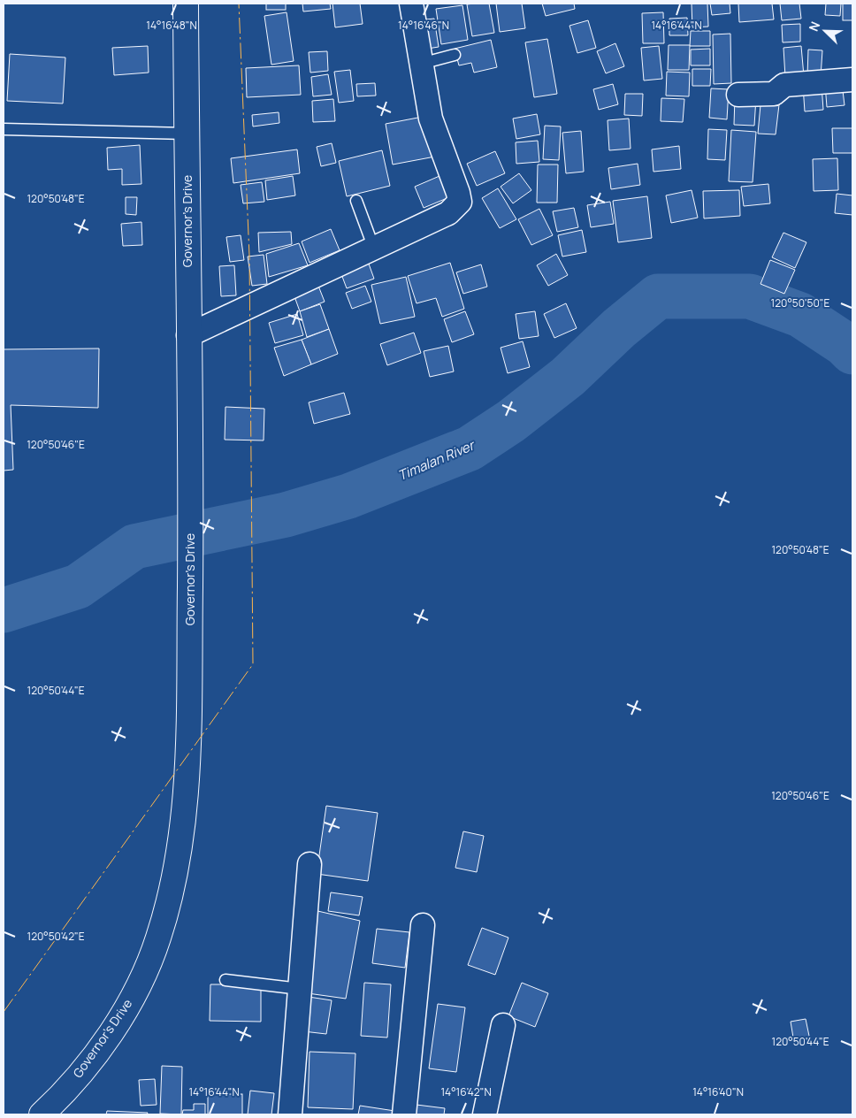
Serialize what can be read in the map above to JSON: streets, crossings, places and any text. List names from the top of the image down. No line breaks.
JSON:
{"streets":{"main road":["Governor's Drive"]},"water":["Timalan River"],"north":"top left","coordinates":["14°16'48\"N","14°16'46\"N","14°16'44\"N","120°50'48\"E","120°50'50\"E","120°50'46\"E","120°50'44\"E","120°50'42\"E","14°16'42\"N","14°16'40\"N"]}
